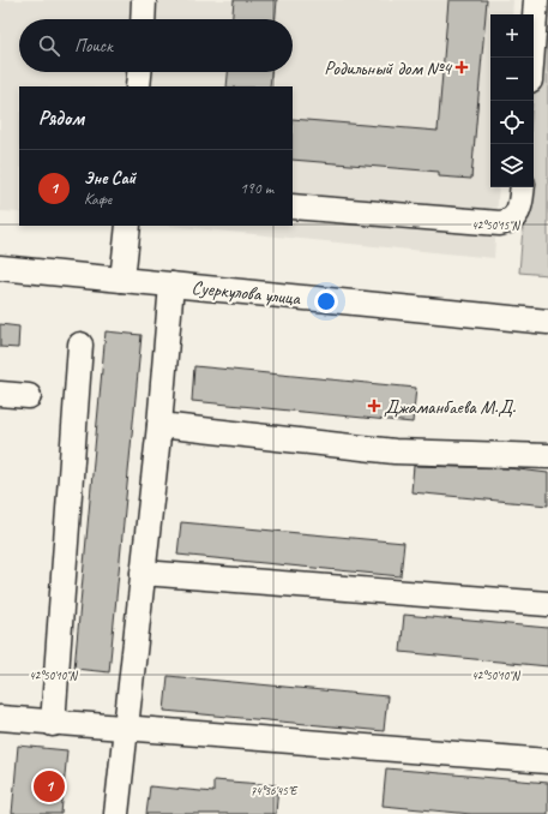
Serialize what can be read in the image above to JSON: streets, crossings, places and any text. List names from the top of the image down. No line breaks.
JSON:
{"streets":{"street":["Суеркулова улица"]},"places":{"health":["Родильный дом №4","Джаманбаева М.Д."]},"page":{"map_buttons":["+","−"],"search":"Поиск","heading":"Рядом","list":[{"mark":"1","name":"Эне Сай","note":"Кафе","value":"190 m"}],"pins":"1"},"coordinates":["42°50'15\"N","42°50'10\"N","74°36'45\"E"]}
